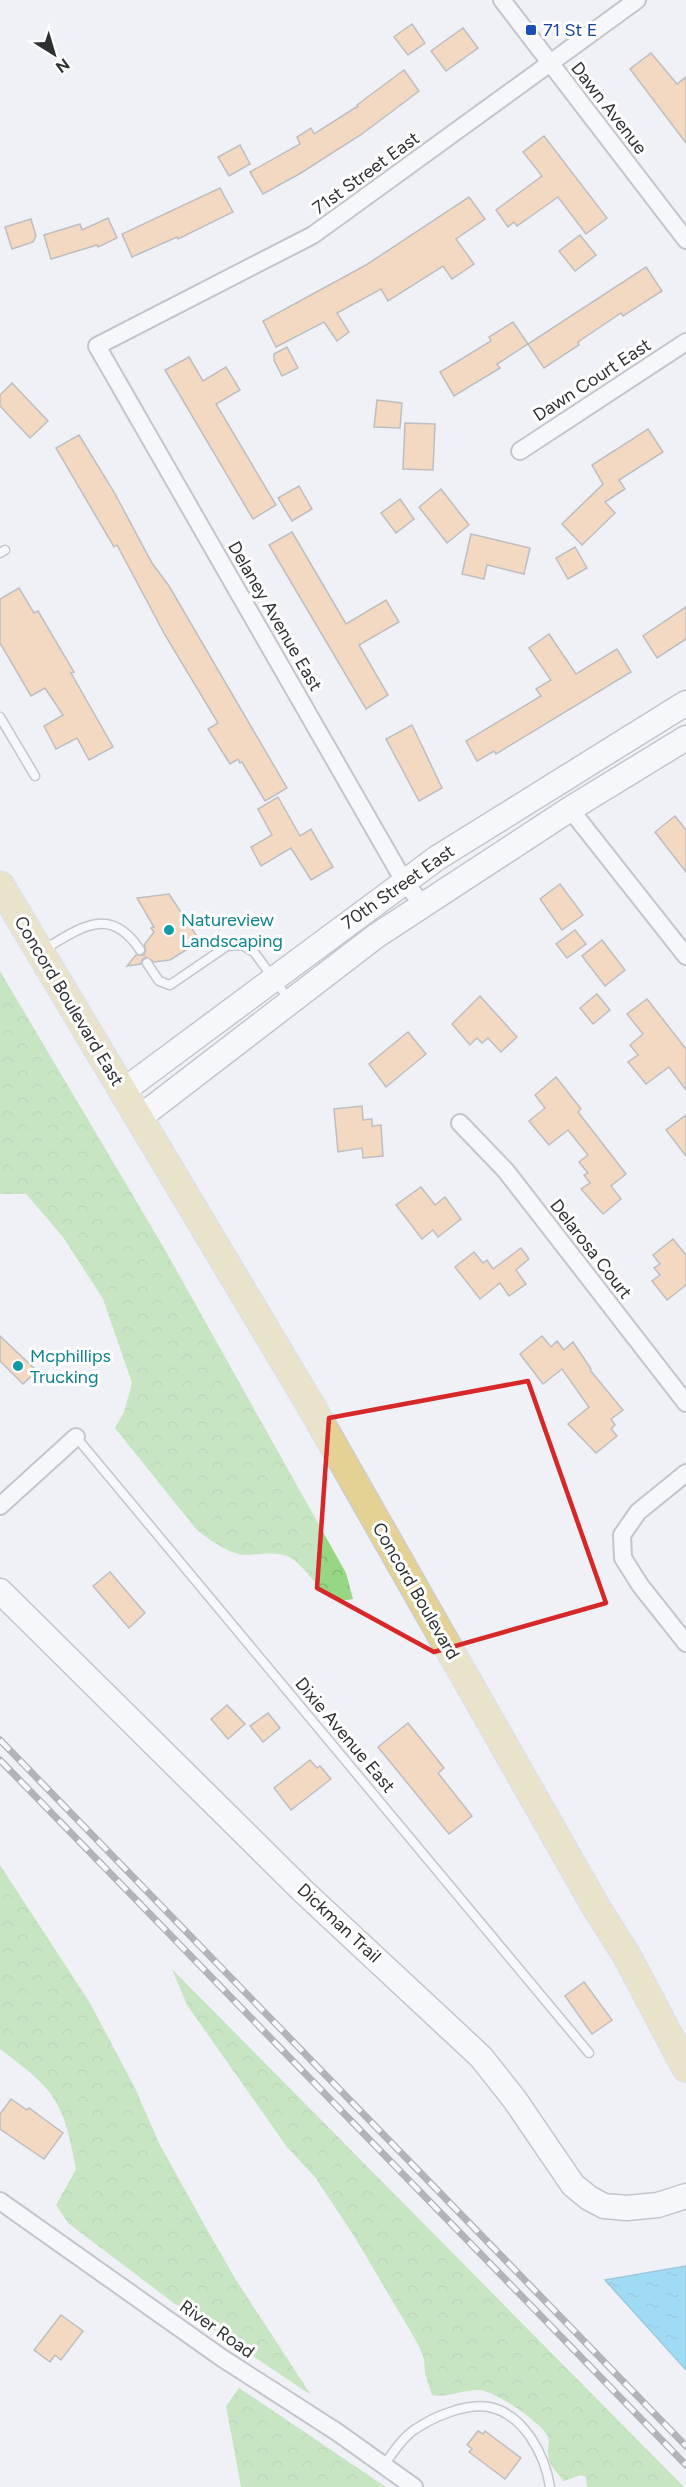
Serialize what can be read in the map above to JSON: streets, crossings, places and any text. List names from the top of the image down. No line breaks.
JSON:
{"streets":{"main road":["70th Street East","Concord Boulevard East","Concord Boulevard","Dickman Trail"],"street":["Dawn Avenue","71st Street East","Dawn Court East","Delaney Avenue East","Delarosa Court","River Road"],"lane":["Dixie Avenue East"]},"crossings":[["Dawn Avenue","71st Street East"],["71st Street East","Delaney Avenue East"],["Delaney Avenue East","70th Street East"],["70th Street East","Concord Boulevard East"],["70th Street East","Concord Boulevard"],["Concord Boulevard East","Concord Boulevard"]],"places":{"transit":["71 St E"],"other":["Natureview Landscaping","Mcphillips Trucking"]},"north":"bottom right"}
